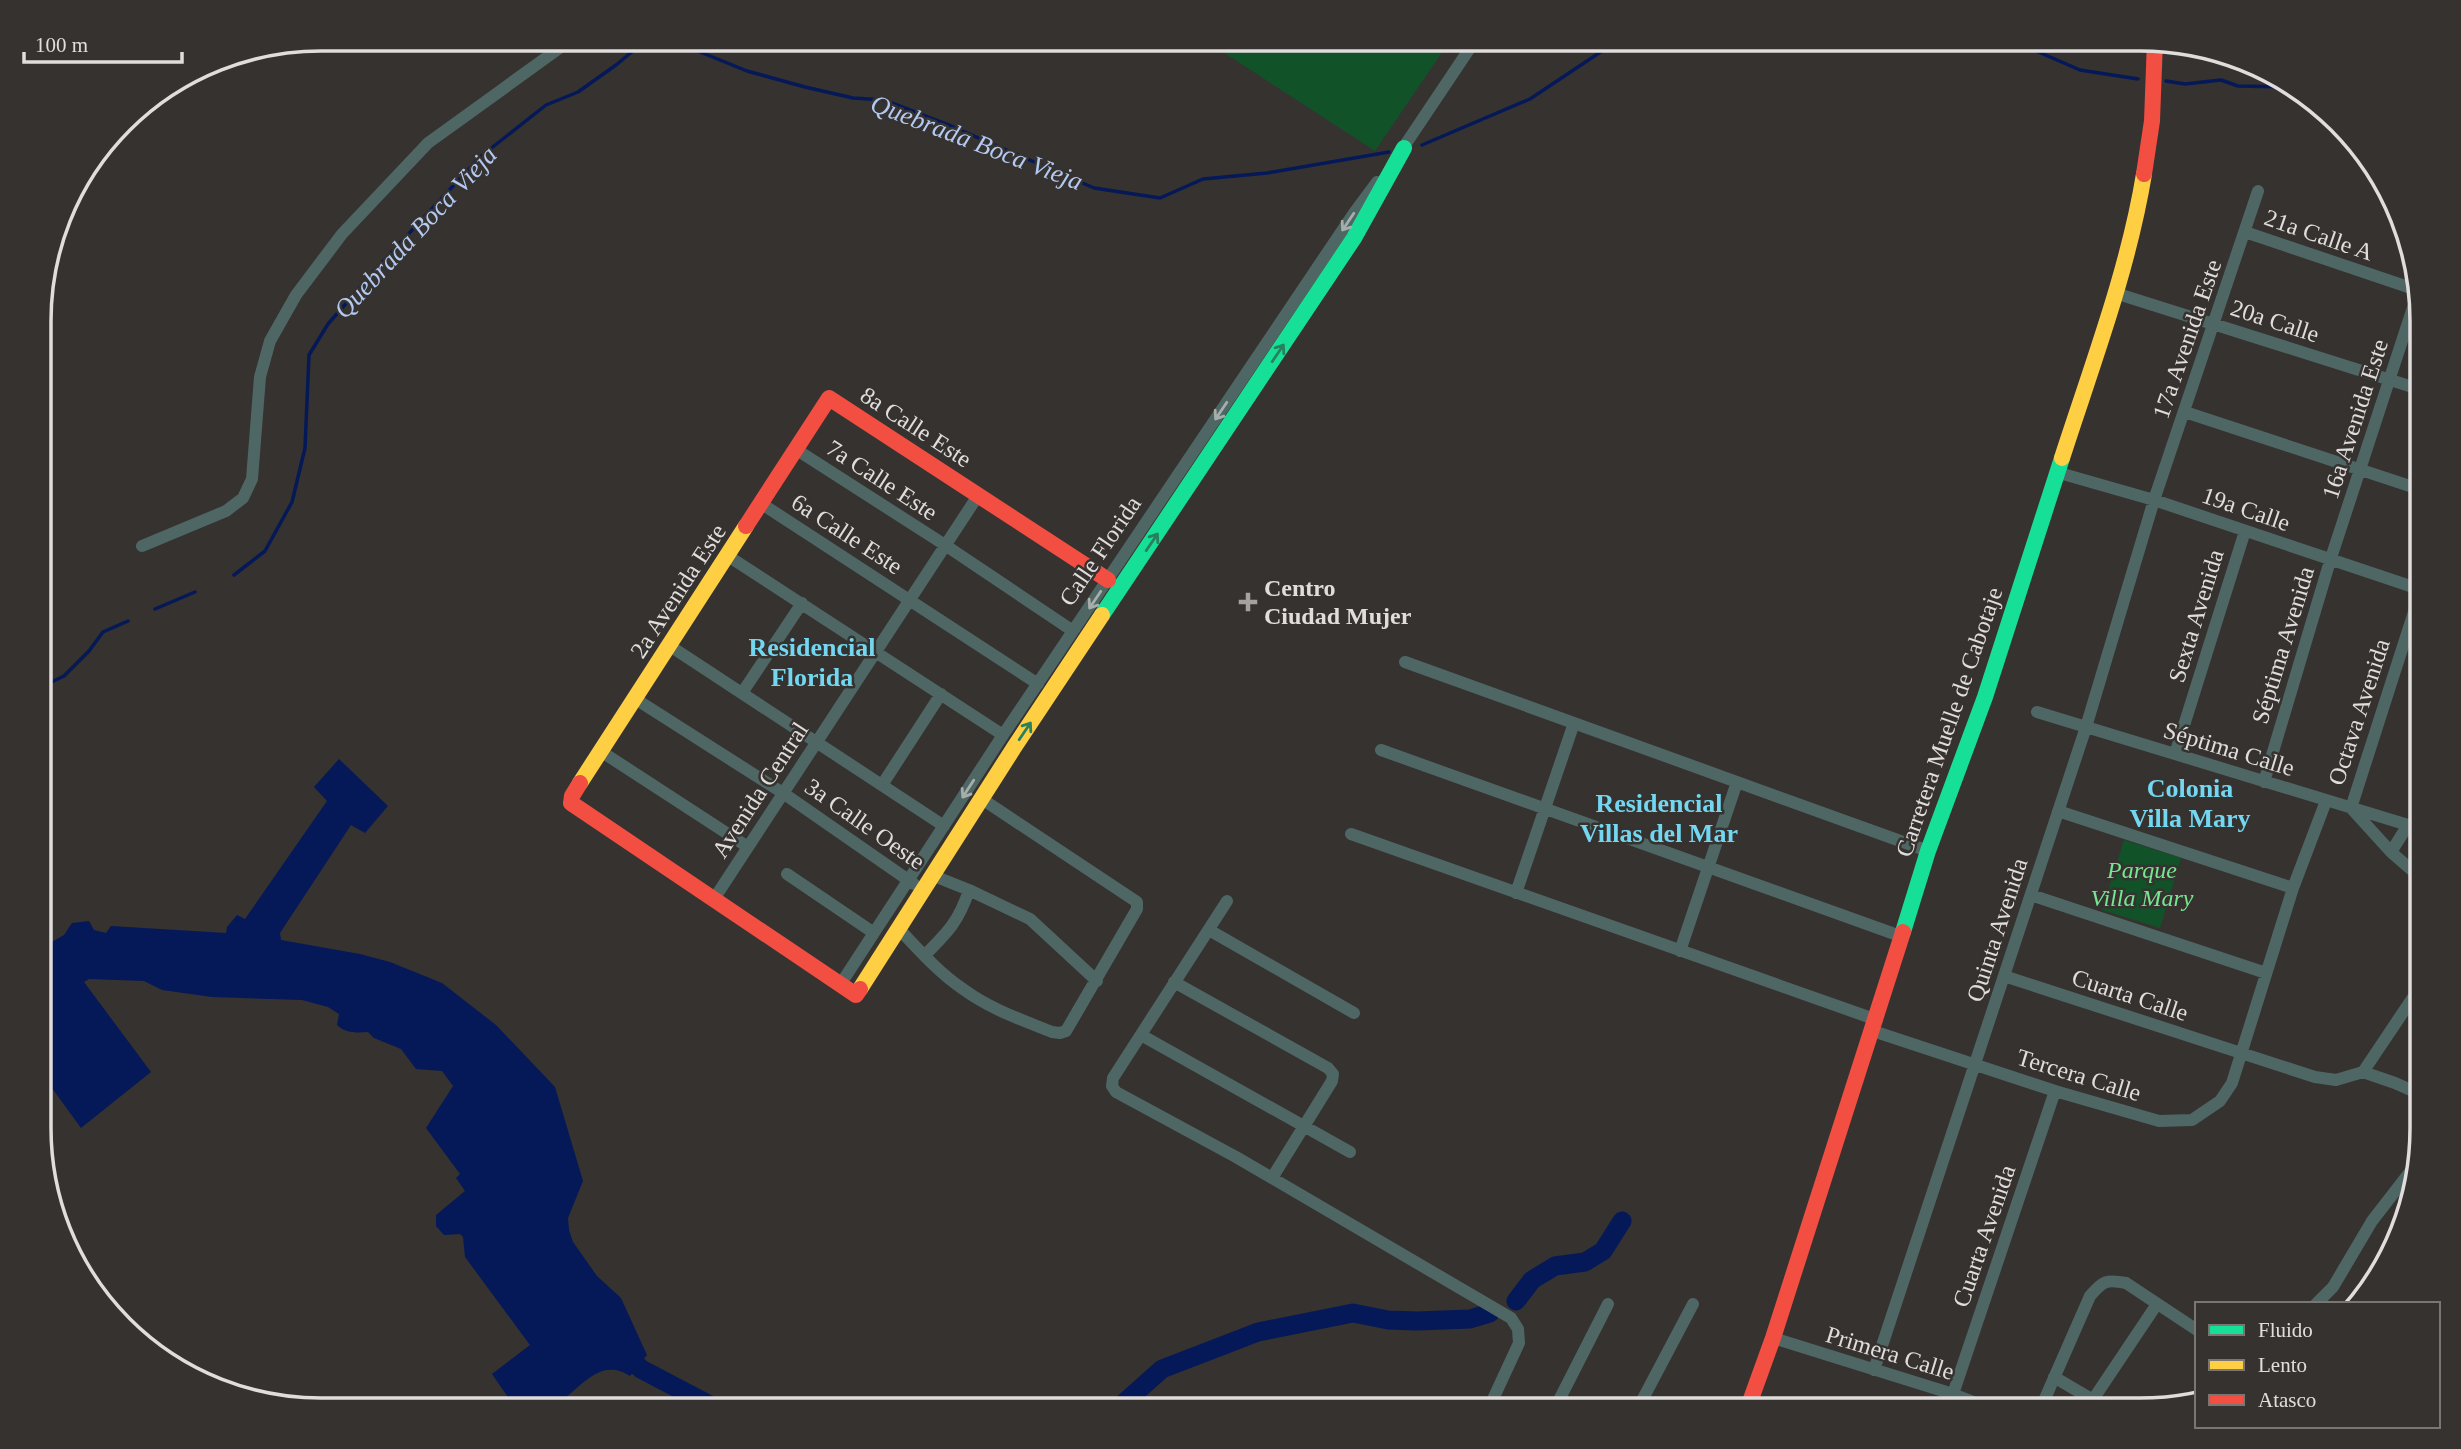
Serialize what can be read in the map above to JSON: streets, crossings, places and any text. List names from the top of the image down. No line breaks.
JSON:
{"streets":{"street":["21a Calle A","20a Calle","17a Avenida Este","16a Avenida Este","8a Calle Este","7a Calle Este","19a Calle","6a Calle Este","Calle Florida","2a Avenida Este","Sexta Avenida","Séptima Avenida","Octava Avenida","Carretera Muelle de Cabotaje","Séptima Calle","Avenida Central","3a Calle Oeste","Quinta Avenida","Cuarta Calle","Tercera Calle","Cuarta Avenida","Primera Calle"]},"crossings":[["21a Calle A","17a Avenida Este"],["20a Calle","17a Avenida Este"],["20a Calle","16a Avenida Este"],["20a Calle","Carretera Muelle de Cabotaje"],["17a Avenida Este","19a Calle"],["17a Avenida Este","Quinta Avenida"],["16a Avenida Este","19a Calle"],["16a Avenida Este","Séptima Avenida"],["8a Calle Este","Calle Florida"],["8a Calle Este","2a Avenida Este"],["8a Calle Este","Avenida Central"],["7a Calle Este","Calle Florida"],["7a Calle Este","2a Avenida Este"],["7a Calle Este","Avenida Central"],["19a Calle","Sexta Avenida"],["19a Calle","Séptima Avenida"],["19a Calle","Carretera Muelle de Cabotaje"],["19a Calle","Quinta Avenida"],["6a Calle Este","Calle Florida"],["6a Calle Este","2a Avenida Este"],["6a Calle Este","Avenida Central"],["Calle Florida","3a Calle Oeste"],["2a Avenida Este","Avenida Central"],["2a Avenida Este","3a Calle Oeste"],["Sexta Avenida","Séptima Calle"],["Séptima Avenida","Séptima Calle"],["Octava Avenida","Séptima Calle"],["Carretera Muelle de Cabotaje","Tercera Calle"],["Carretera Muelle de Cabotaje","Primera Calle"],["Séptima Calle","Quinta Avenida"],["Séptima Calle","Tercera Calle"],["Avenida Central","3a Calle Oeste"],["Quinta Avenida","Cuarta Calle"],["Quinta Avenida","Tercera Calle"],["Quinta Avenida","Primera Calle"],["Cuarta Calle","Tercera Calle"],["Tercera Calle","Cuarta Avenida"],["Cuarta Avenida","Primera Calle"]],"districts":["Residencial Florida","Colonia Villa Mary","Residencial Villas del Mar"],"water":["Quebrada Boca Vieja"],"parks":["Parque Villa Mary"],"places":{"health":["Centro Ciudad Mujer"]},"legend":["Fluido","Lento","Atasco"],"scale_bar":"100 m"}
